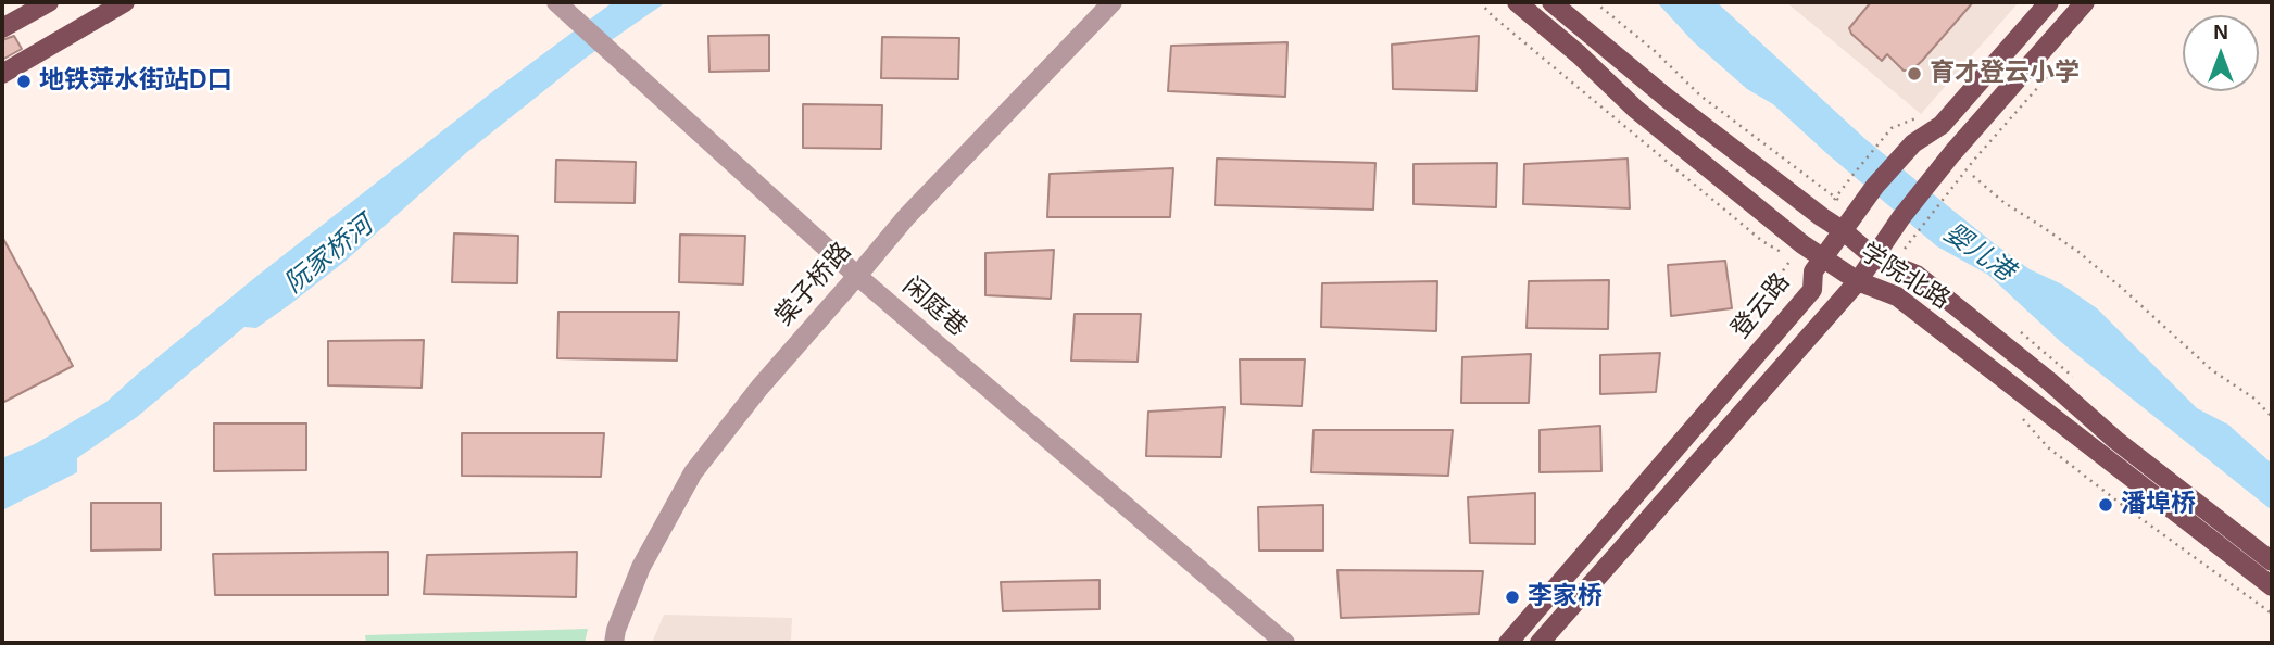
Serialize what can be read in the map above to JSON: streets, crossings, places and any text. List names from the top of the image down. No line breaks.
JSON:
{"streets":{"main road":["学院北路","登云路"],"street":["棠子桥路","闲庭巷"]},"crossings":[["学院北路","登云路"],["棠子桥路","闲庭巷"]],"water":["婴儿港","阮家桥河"],"places":["育才登云小学","地铁萍水街站D口","潘埠桥","李家桥"],"north":"top"}
